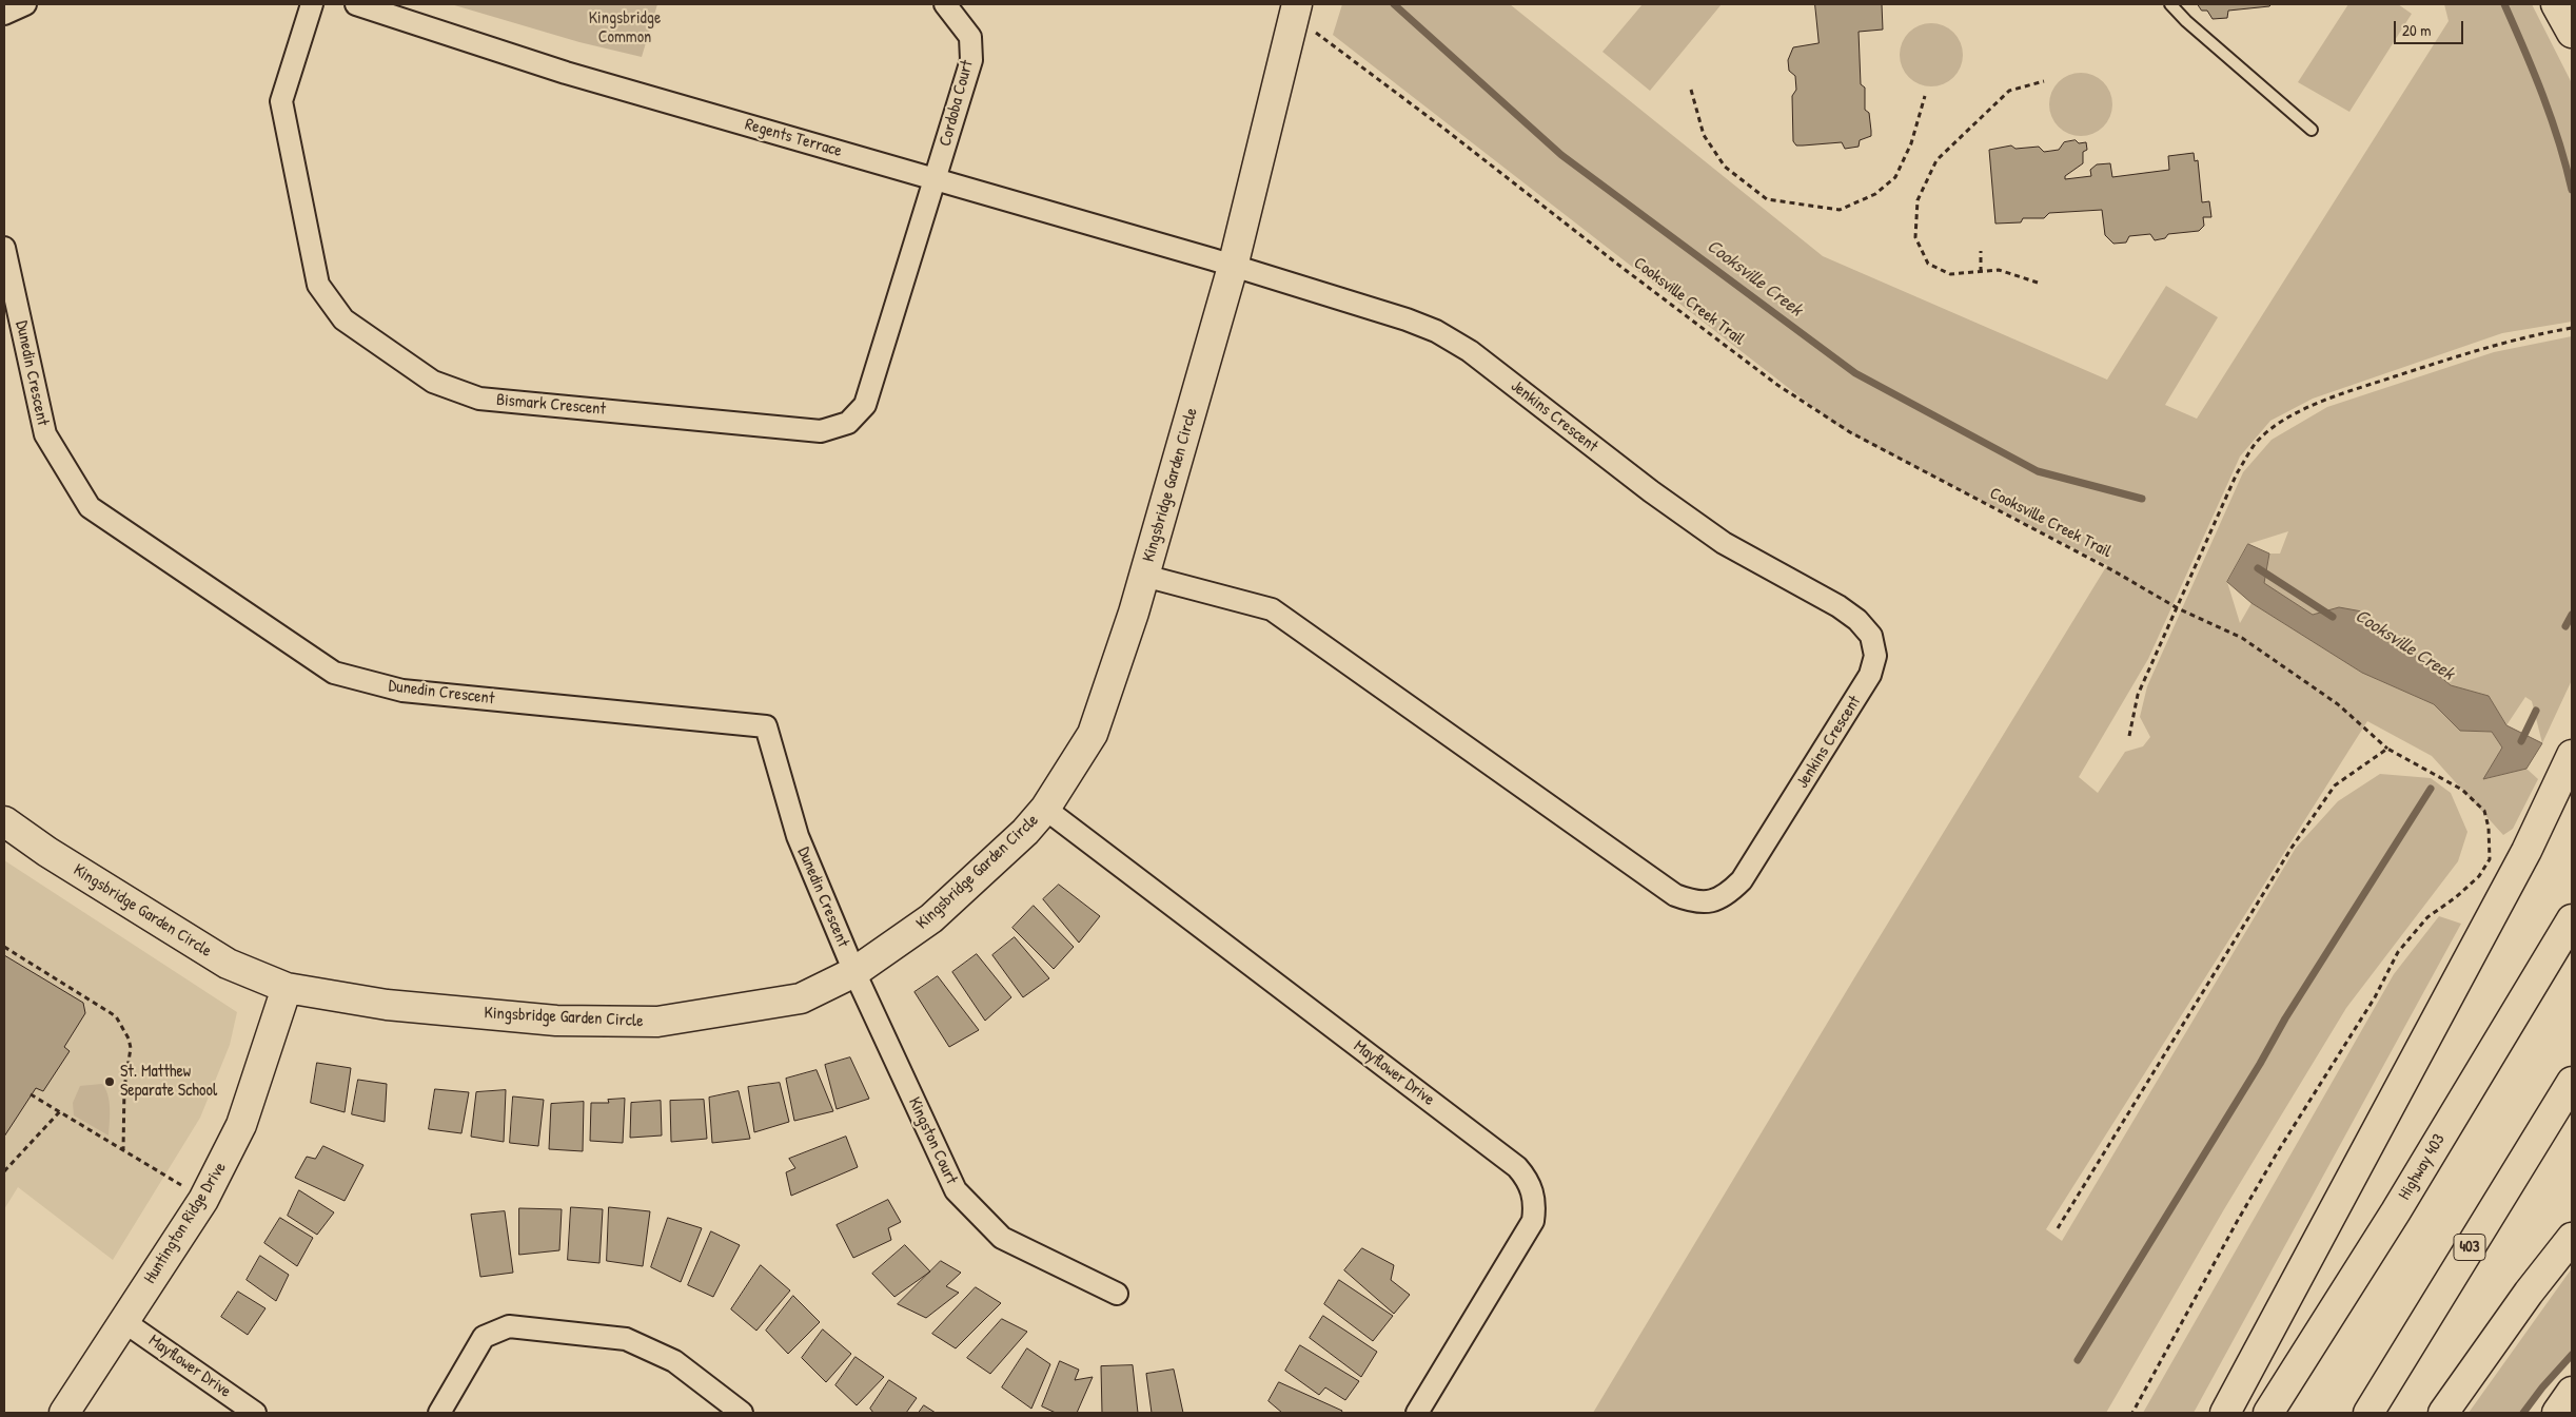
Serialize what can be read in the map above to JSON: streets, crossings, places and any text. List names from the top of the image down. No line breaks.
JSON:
{"streets":{"main road":["Kingsbridge Garden Circle","Highway 403","Huntington Ridge Drive","403"],"street":["Cordoba Court","Regents Terrace","Dunedin Crescent","Bismark Crescent","Jenkins Crescent","Mayflower Drive","Kingston Court"],"path":["Cooksville Creek Trail"]},"crossings":[["Cordoba Court","Regents Terrace"],["Cordoba Court","Bismark Crescent"],["Regents Terrace","Bismark Crescent"],["Regents Terrace","Jenkins Crescent"],["Regents Terrace","Kingsbridge Garden Circle"],["Cooksville Creek Trail","Kingsbridge Garden Circle"],["Dunedin Crescent","Kingsbridge Garden Circle"],["Dunedin Crescent","Kingston Court"],["Jenkins Crescent","Kingsbridge Garden Circle"],["Kingsbridge Garden Circle","Mayflower Drive"],["Kingsbridge Garden Circle","Kingston Court"],["Kingsbridge Garden Circle","Huntington Ridge Drive"],["Mayflower Drive","Huntington Ridge Drive"]],"water":["Cooksville Creek"],"parks":["Kingsbridge Common"],"places":["St. Matthew Separate School"],"scale_bar":"20 m"}
